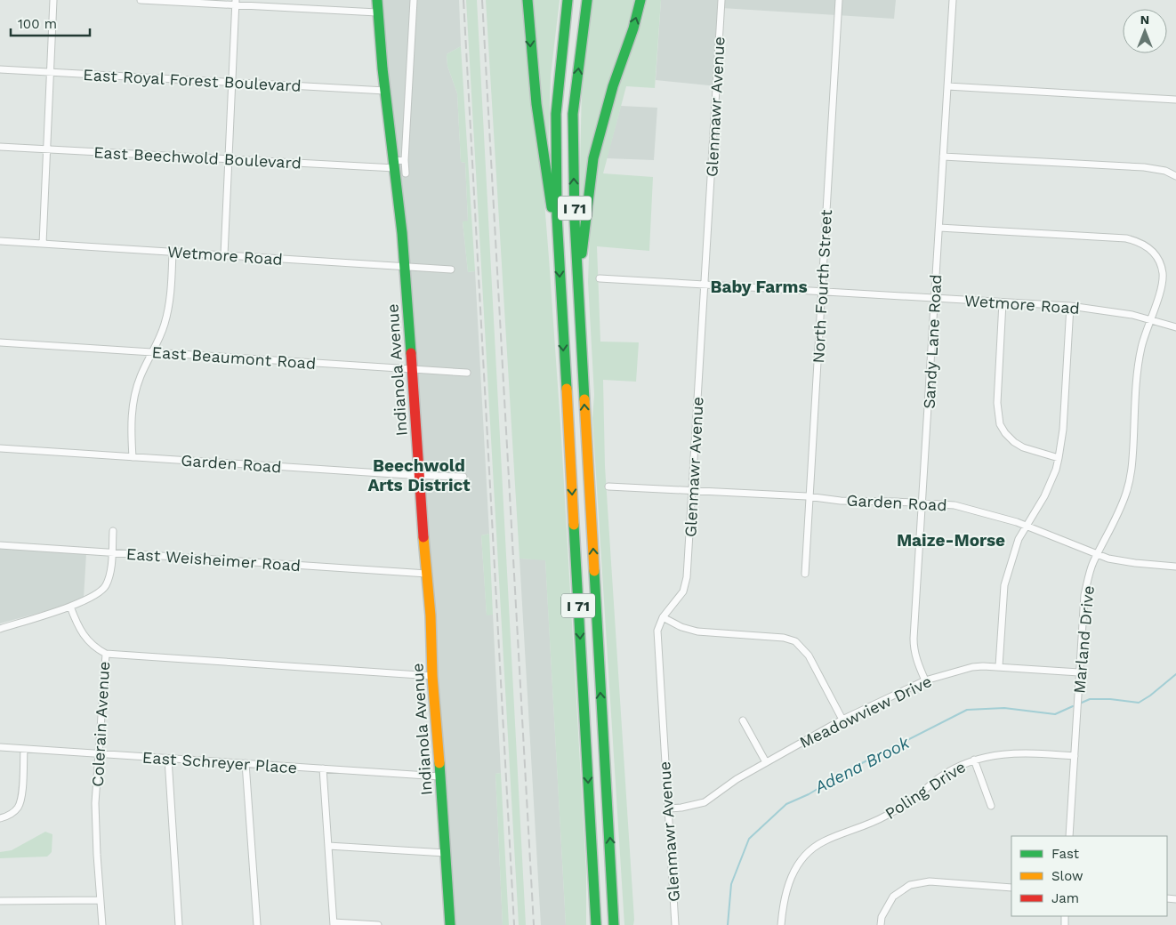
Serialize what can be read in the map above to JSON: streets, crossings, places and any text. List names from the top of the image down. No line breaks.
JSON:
{"streets":{"main road":["I 71","Indianola Avenue"],"street":["East Royal Forest Boulevard","Glenmawr Avenue","East Beechwold Boulevard","Wetmore Road","North Fourth Street","Sandy Lane Road","East Beaumont Road","Garden Road","East Weisheimer Road","Marland Drive","Meadowview Drive","Colerain Avenue","East Schreyer Place","Poling Drive"]},"crossings":[["East Royal Forest Boulevard","Indianola Avenue"],["Glenmawr Avenue","Wetmore Road"],["Glenmawr Avenue","Garden Road"],["Glenmawr Avenue","Meadowview Drive"],["East Beechwold Boulevard","Indianola Avenue"],["Wetmore Road","North Fourth Street"],["Wetmore Road","Sandy Lane Road"],["Wetmore Road","Indianola Avenue"],["Wetmore Road","Marland Drive"],["North Fourth Street","Garden Road"],["Sandy Lane Road","Garden Road"],["Sandy Lane Road","Marland Drive"],["Sandy Lane Road","Meadowview Drive"],["East Beaumont Road","Indianola Avenue"],["Indianola Avenue","Garden Road"],["Indianola Avenue","East Weisheimer Road"],["Indianola Avenue","East Schreyer Place"],["Garden Road","Marland Drive"],["Marland Drive","Meadowview Drive"],["Marland Drive","Poling Drive"],["Colerain Avenue","East Schreyer Place"]],"districts":["Baby Farms","Beechwold Arts District","Maize-Morse"],"water":["Adena Brook"],"legend":["Fast","Slow","Jam"],"scale_bar":"100 m","north":"top"}
